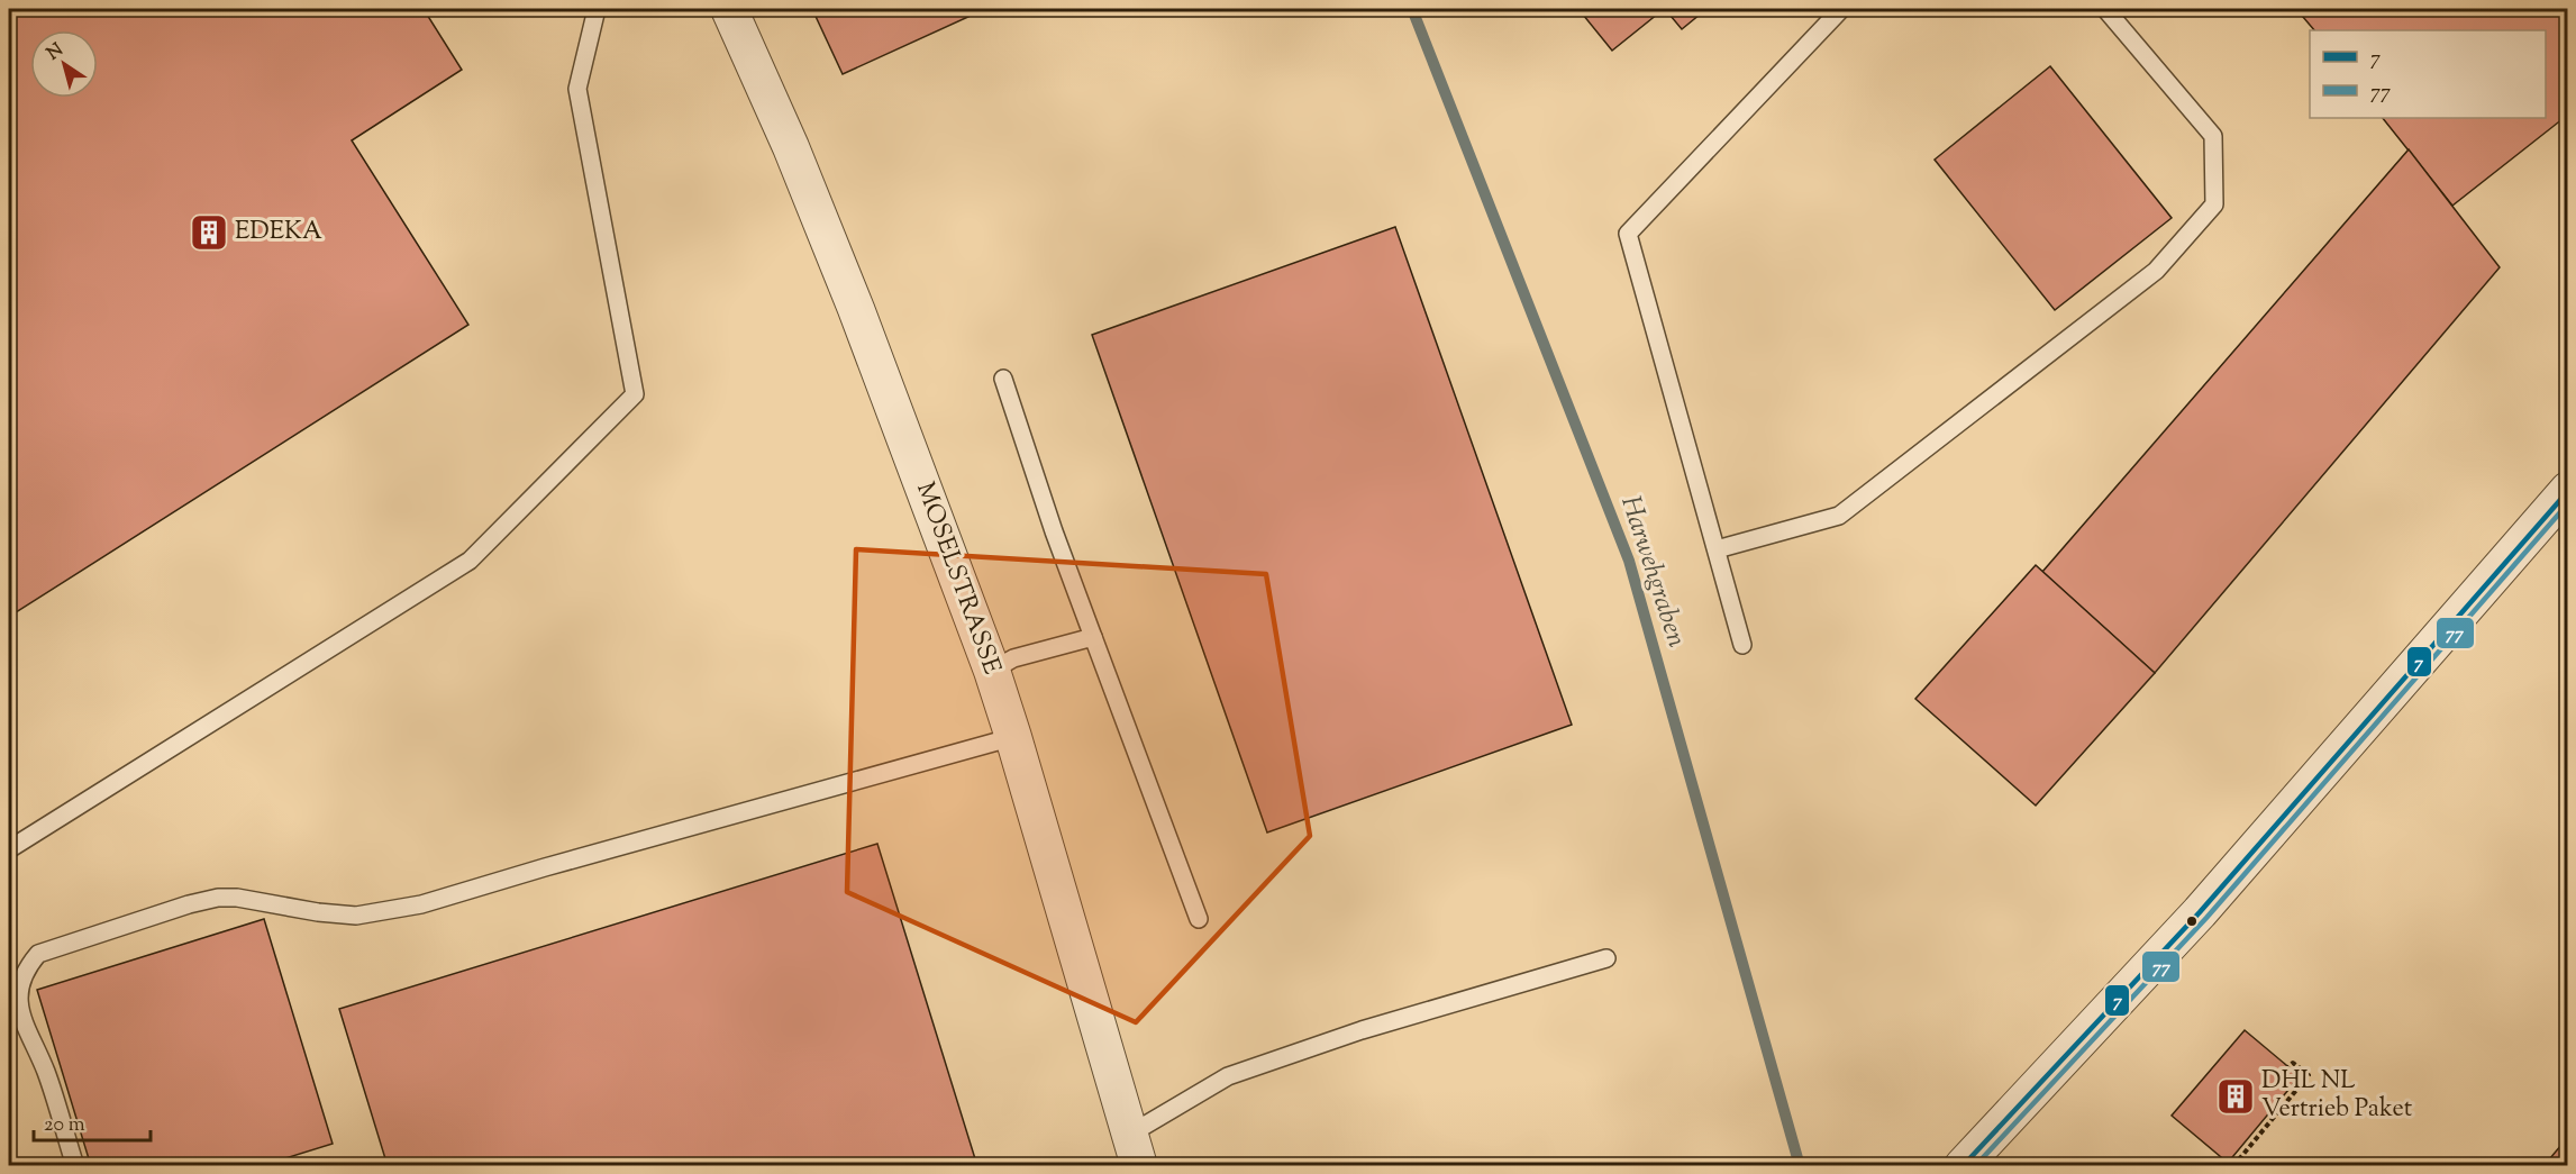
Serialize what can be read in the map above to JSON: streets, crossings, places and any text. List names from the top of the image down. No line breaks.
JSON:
{"streets":{"street":["MOSELSTRASSE"]},"water":["Harwehgraben"],"places":{"building":["EDEKA","DHL NL Vertrieb Paket"]},"lines":["transit line 7","transit line 77"],"legend":["7","77"],"scale_bar":"20 m","north":"top left"}
